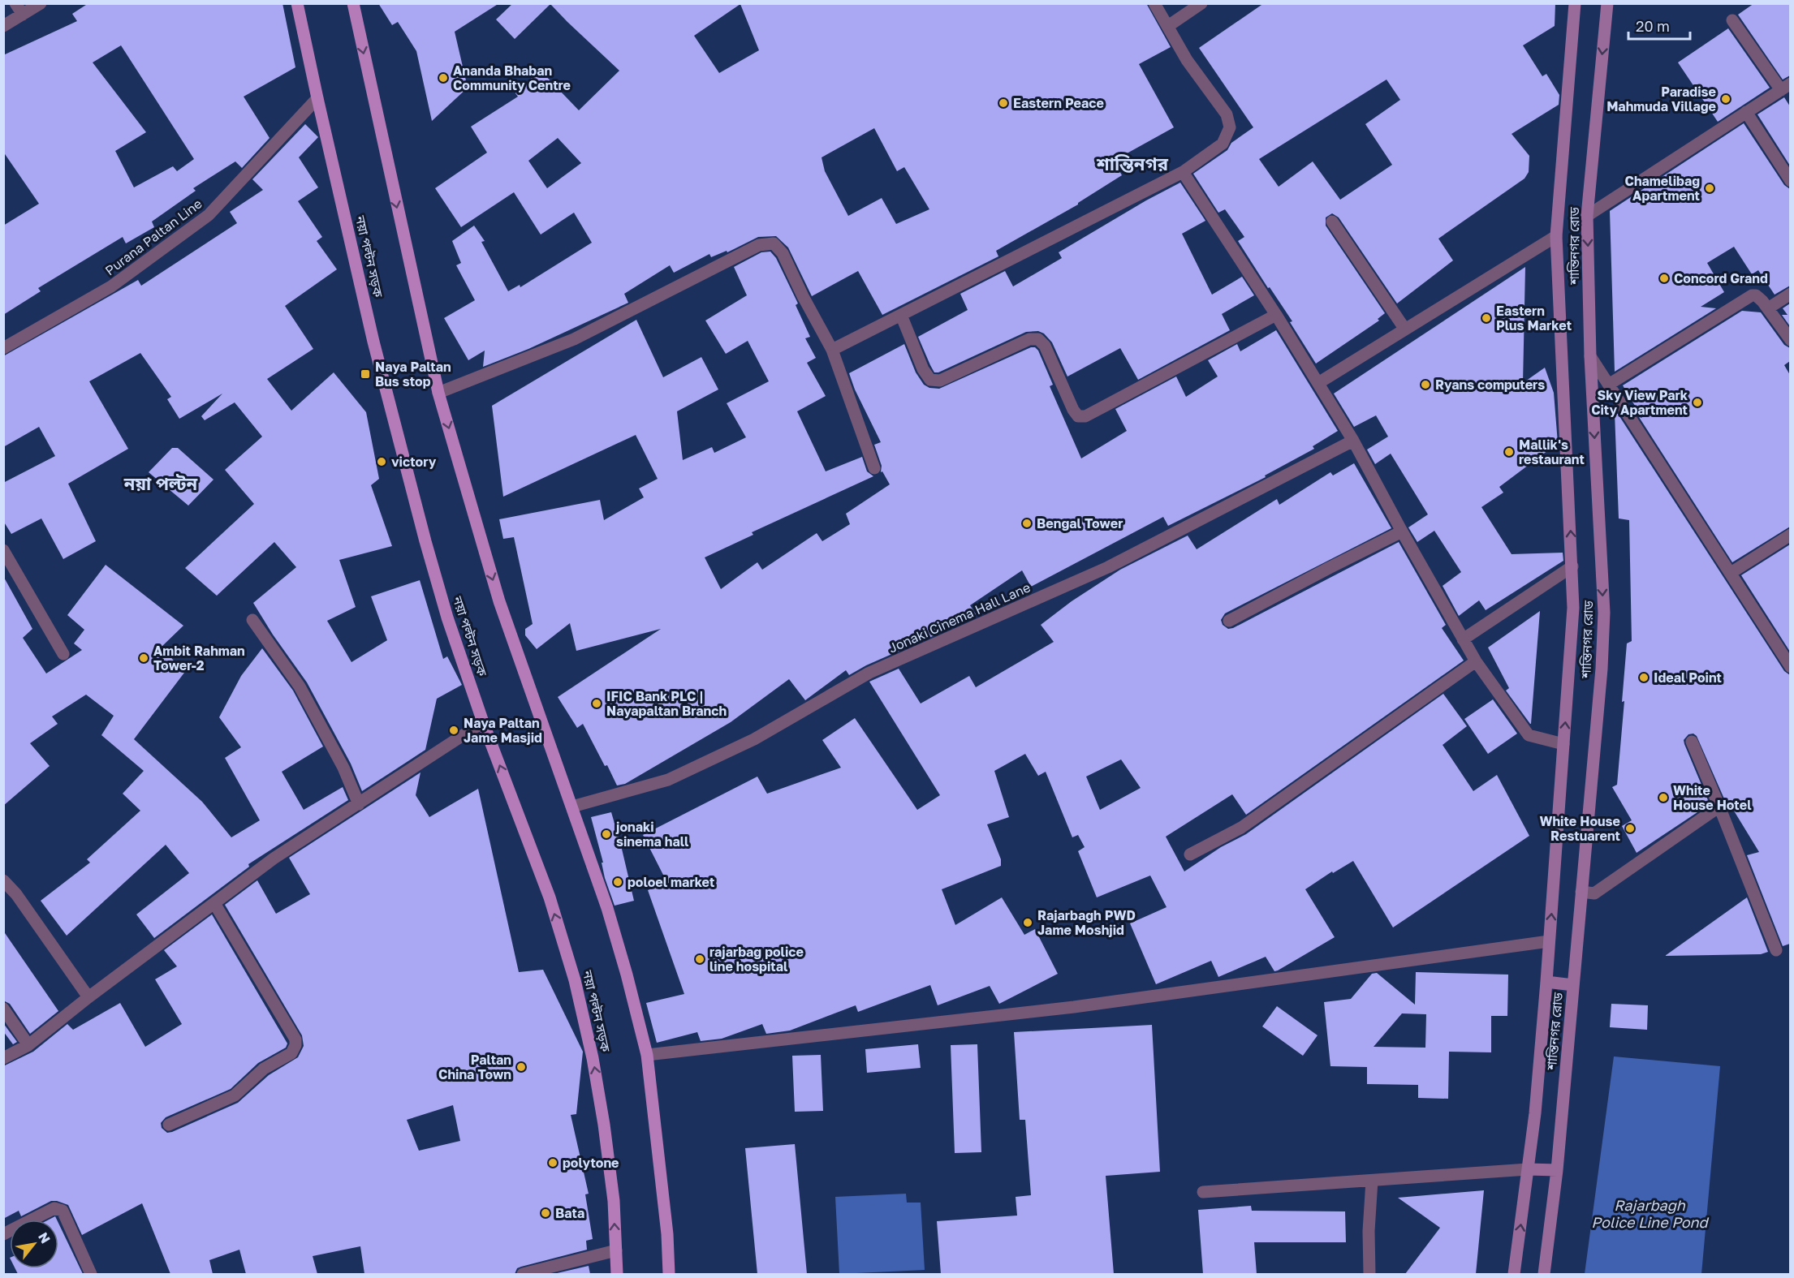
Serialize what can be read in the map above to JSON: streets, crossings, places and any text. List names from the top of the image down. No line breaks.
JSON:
{"streets":{"main road":["শান্তিনগর রোড","নয়া পল্টন সড়ক"],"street":["Purana Paltan Line","Jonaki Cinema Hall Lane"]},"crossings":[["Purana Paltan Line","নয়া পল্টন সড়ক"]],"districts":["শান্তিনগর","নয়া পল্টন"],"water":["Rajarbagh Police Line Pond"],"places":{"other":["Ananda Bhaban Community Centre","Paradise Mahmuda Village","Eastern Peace","Chamelibag Apartment","Concord Grand","Eastern Plus Market","Ryans computers","Sky View Park City Apartment","Mallik's restaurant","victory","Bengal Tower","Ambit Rahman Tower-2","Ideal Point","IFIC Bank PLC | Nayapaltan Branch","Naya Paltan Jame Masjid","White House Hotel","White House Restuarent","jonaki sinema hall","poloel market","Rajarbagh PWD Jame Moshjid","rajarbag police line hospital","Paltan China Town","polytone","Bata"],"transit":["Naya Paltan Bus stop"]},"scale_bar":"20 m","north":"top right"}
